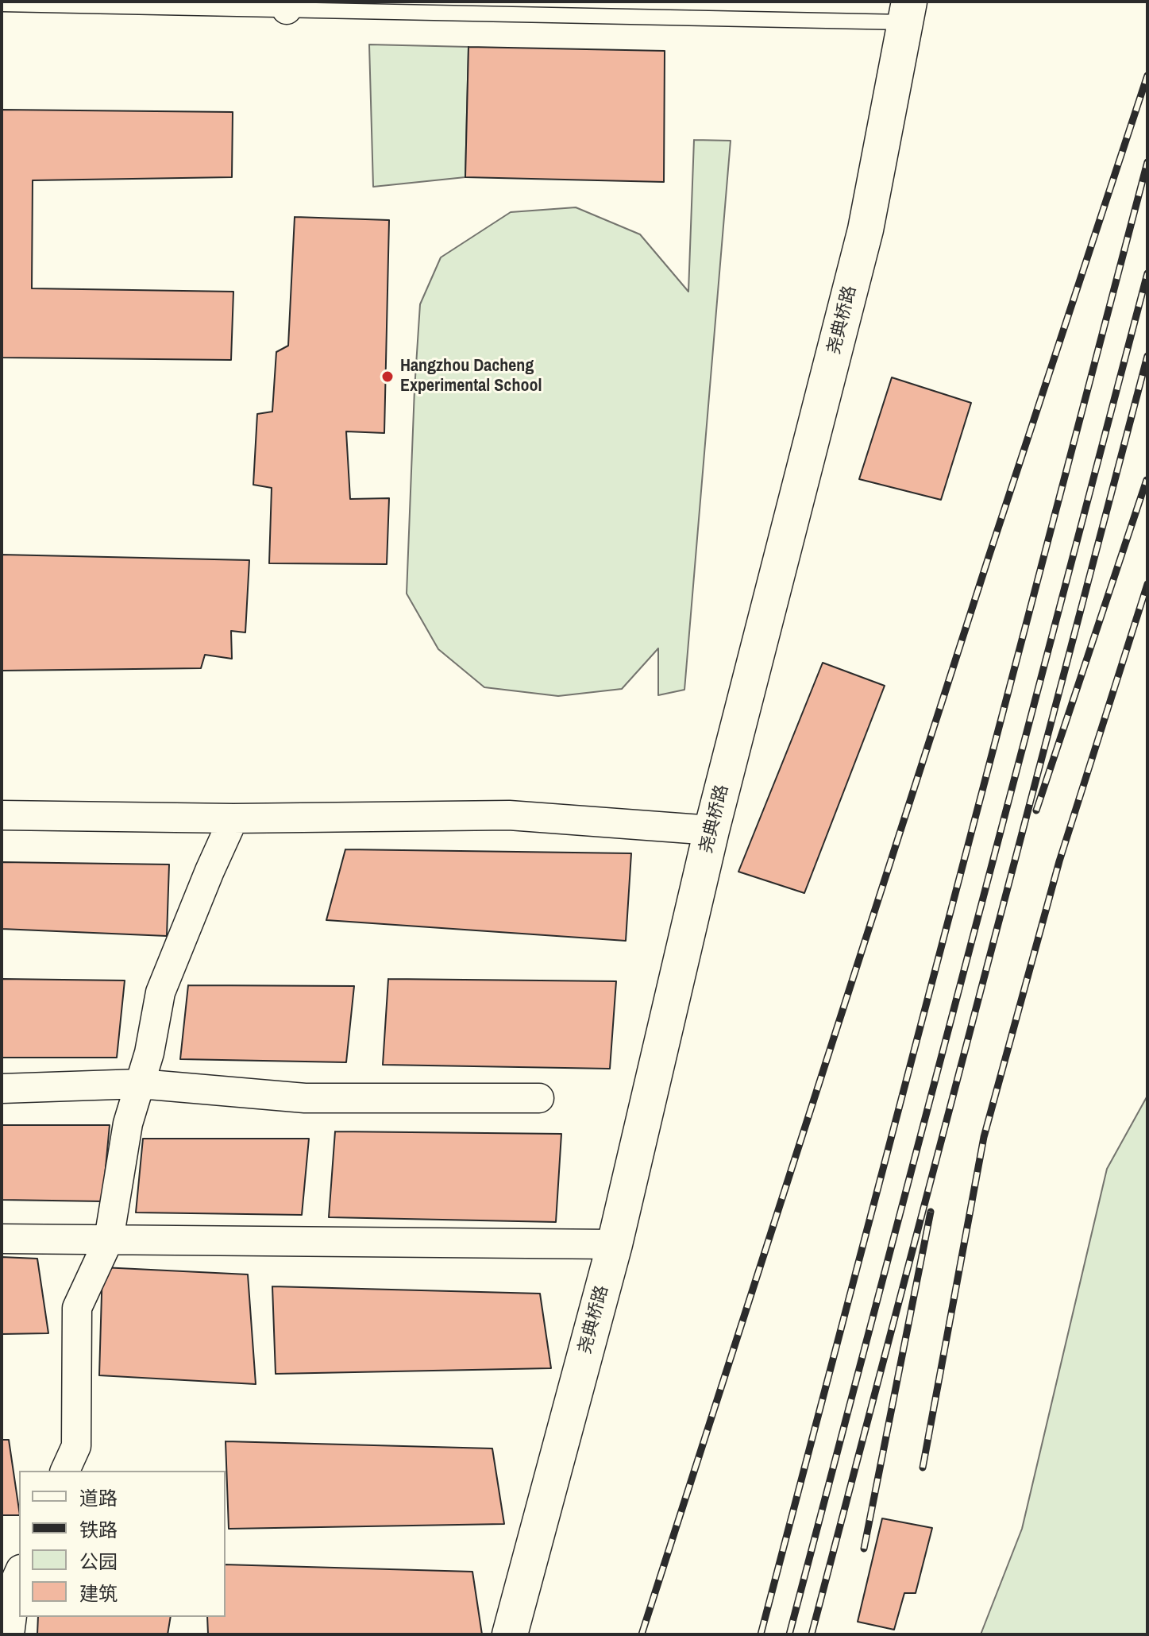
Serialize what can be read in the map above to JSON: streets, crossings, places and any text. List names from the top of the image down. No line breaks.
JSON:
{"streets":{"street":["尧典桥路"]},"places":["Hangzhou Dacheng Experimental School"],"legend":["道路","铁路","公园","建筑"]}
